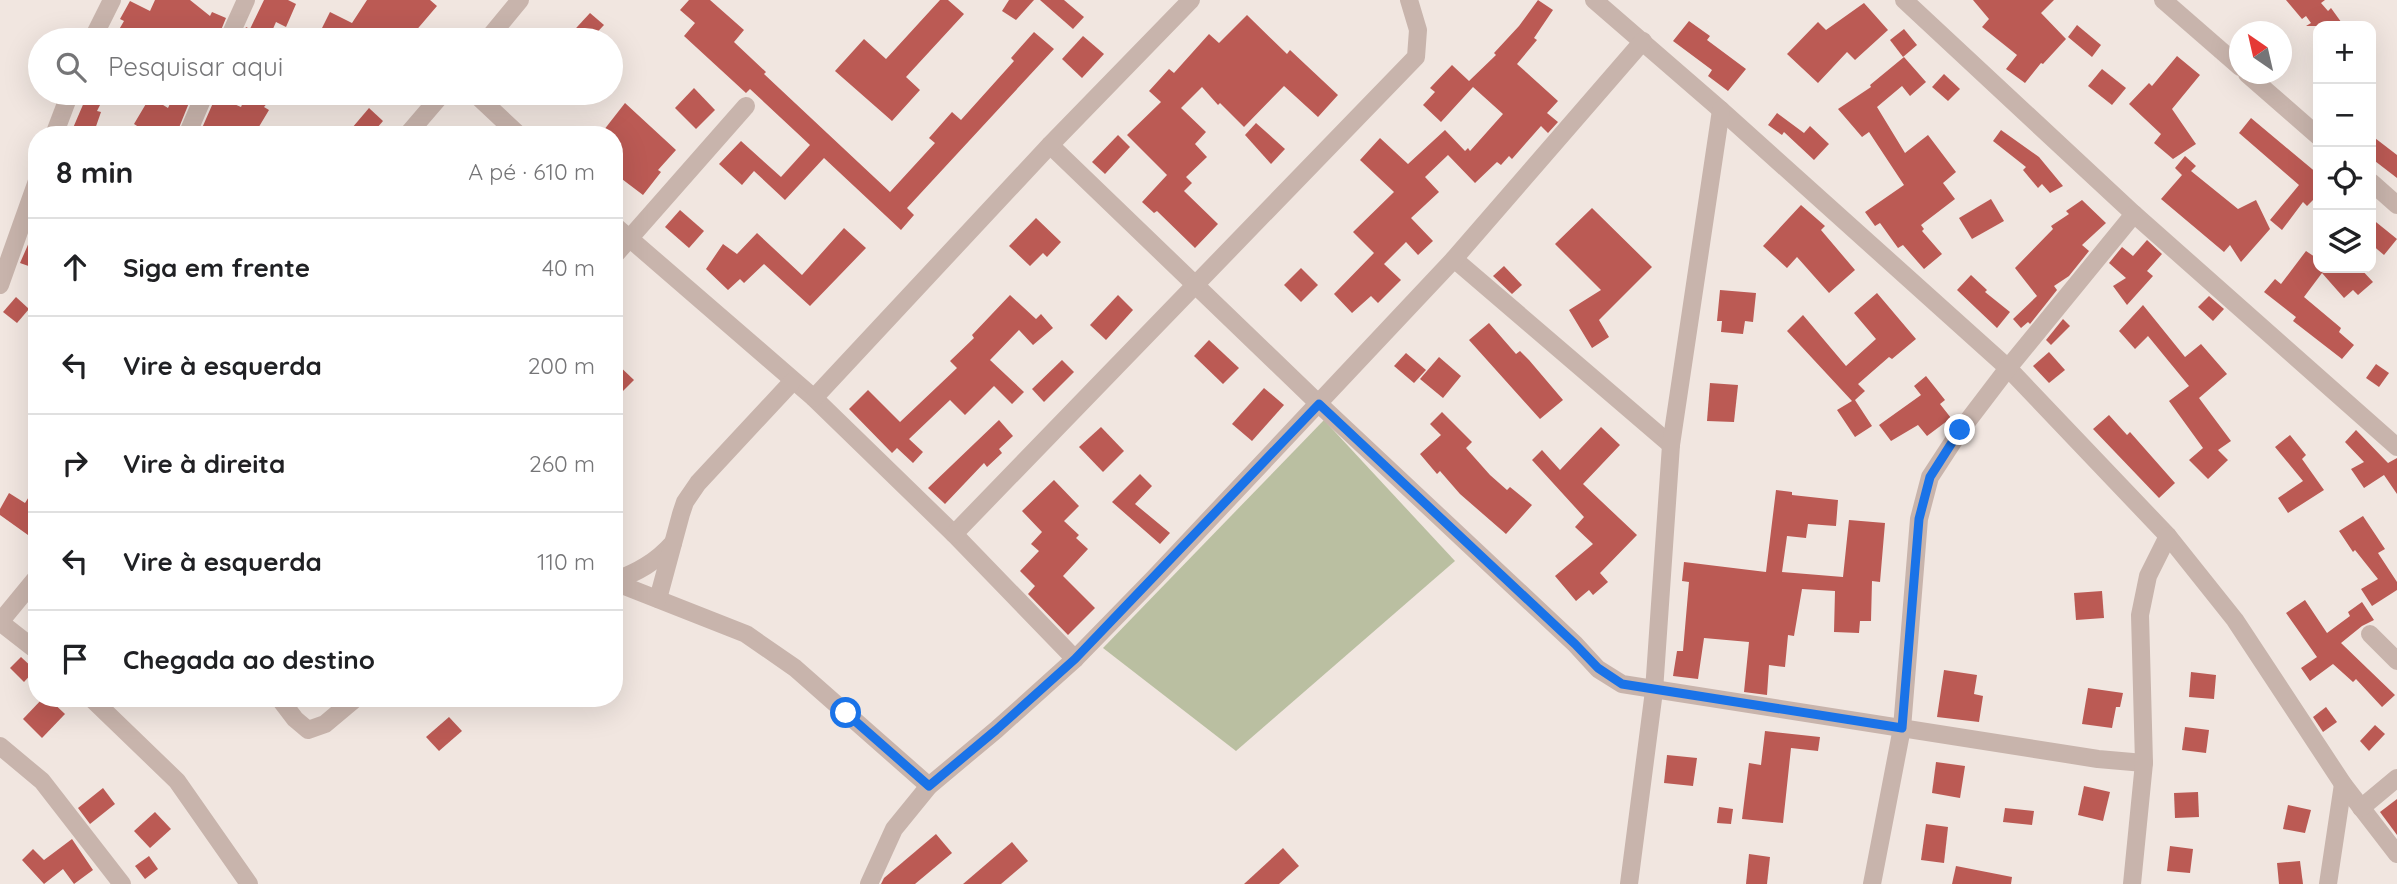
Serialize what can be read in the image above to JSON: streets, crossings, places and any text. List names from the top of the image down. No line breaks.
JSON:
{"north":"top left","page":{"map_buttons":["+","−"],"search":"Pesquisar aqui","heading":["8 min","A pé · 610 m"],"list":[["Siga em frente","40 m"],["Vire à esquerda","200 m"],["Vire à direita","260 m"],["Vire à esquerda","110 m"],"Chegada ao destino"]}}
